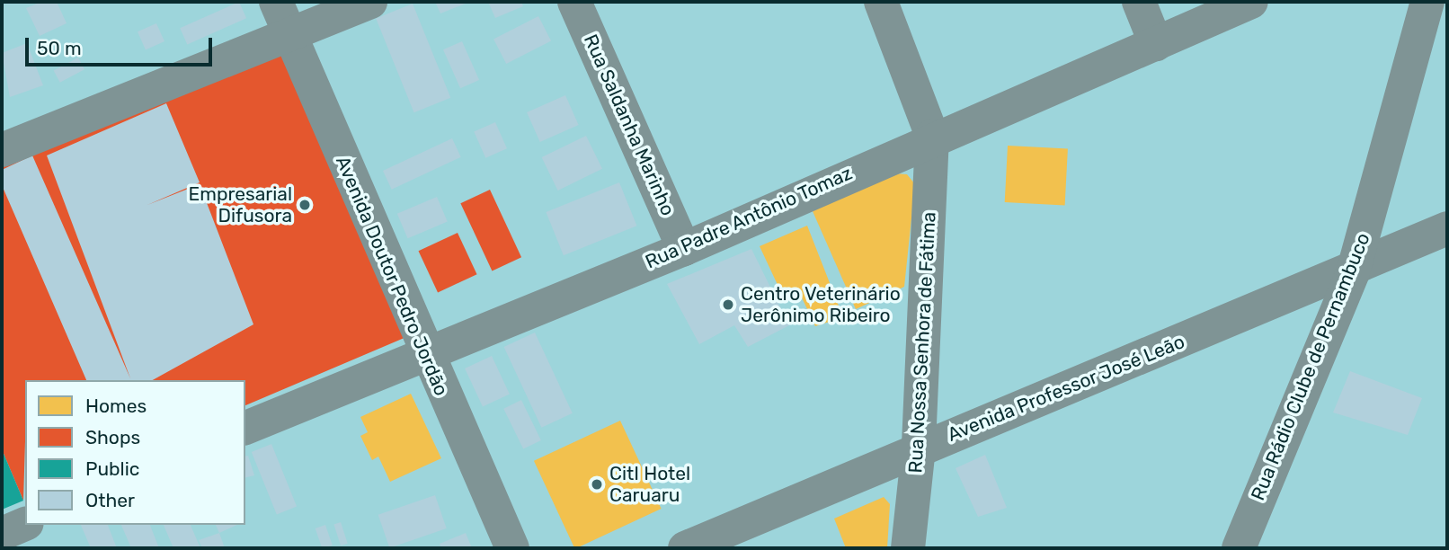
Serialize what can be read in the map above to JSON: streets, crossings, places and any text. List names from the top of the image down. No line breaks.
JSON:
{"streets":{"street":["Rua Saldanha Marinho","Rua Padre Antônio Tomaz","Avenida Doutor Pedro Jordão","Rua Nossa Senhora de Fátima","Rua Rádio Clube de Pernambuco","Avenida Professor José Leão"]},"crossings":[["Rua Saldanha Marinho","Rua Padre Antônio Tomaz"],["Rua Padre Antônio Tomaz","Avenida Doutor Pedro Jordão"],["Rua Padre Antônio Tomaz","Rua Nossa Senhora de Fátima"],["Rua Nossa Senhora de Fátima","Avenida Professor José Leão"],["Rua Rádio Clube de Pernambuco","Avenida Professor José Leão"]],"places":["Empresarial Difusora","Centro Veterinário Jerônimo Ribeiro","CitI Hotel Caruaru"],"legend":["Homes","Shops","Public","Other"],"scale_bar":"50 m"}
